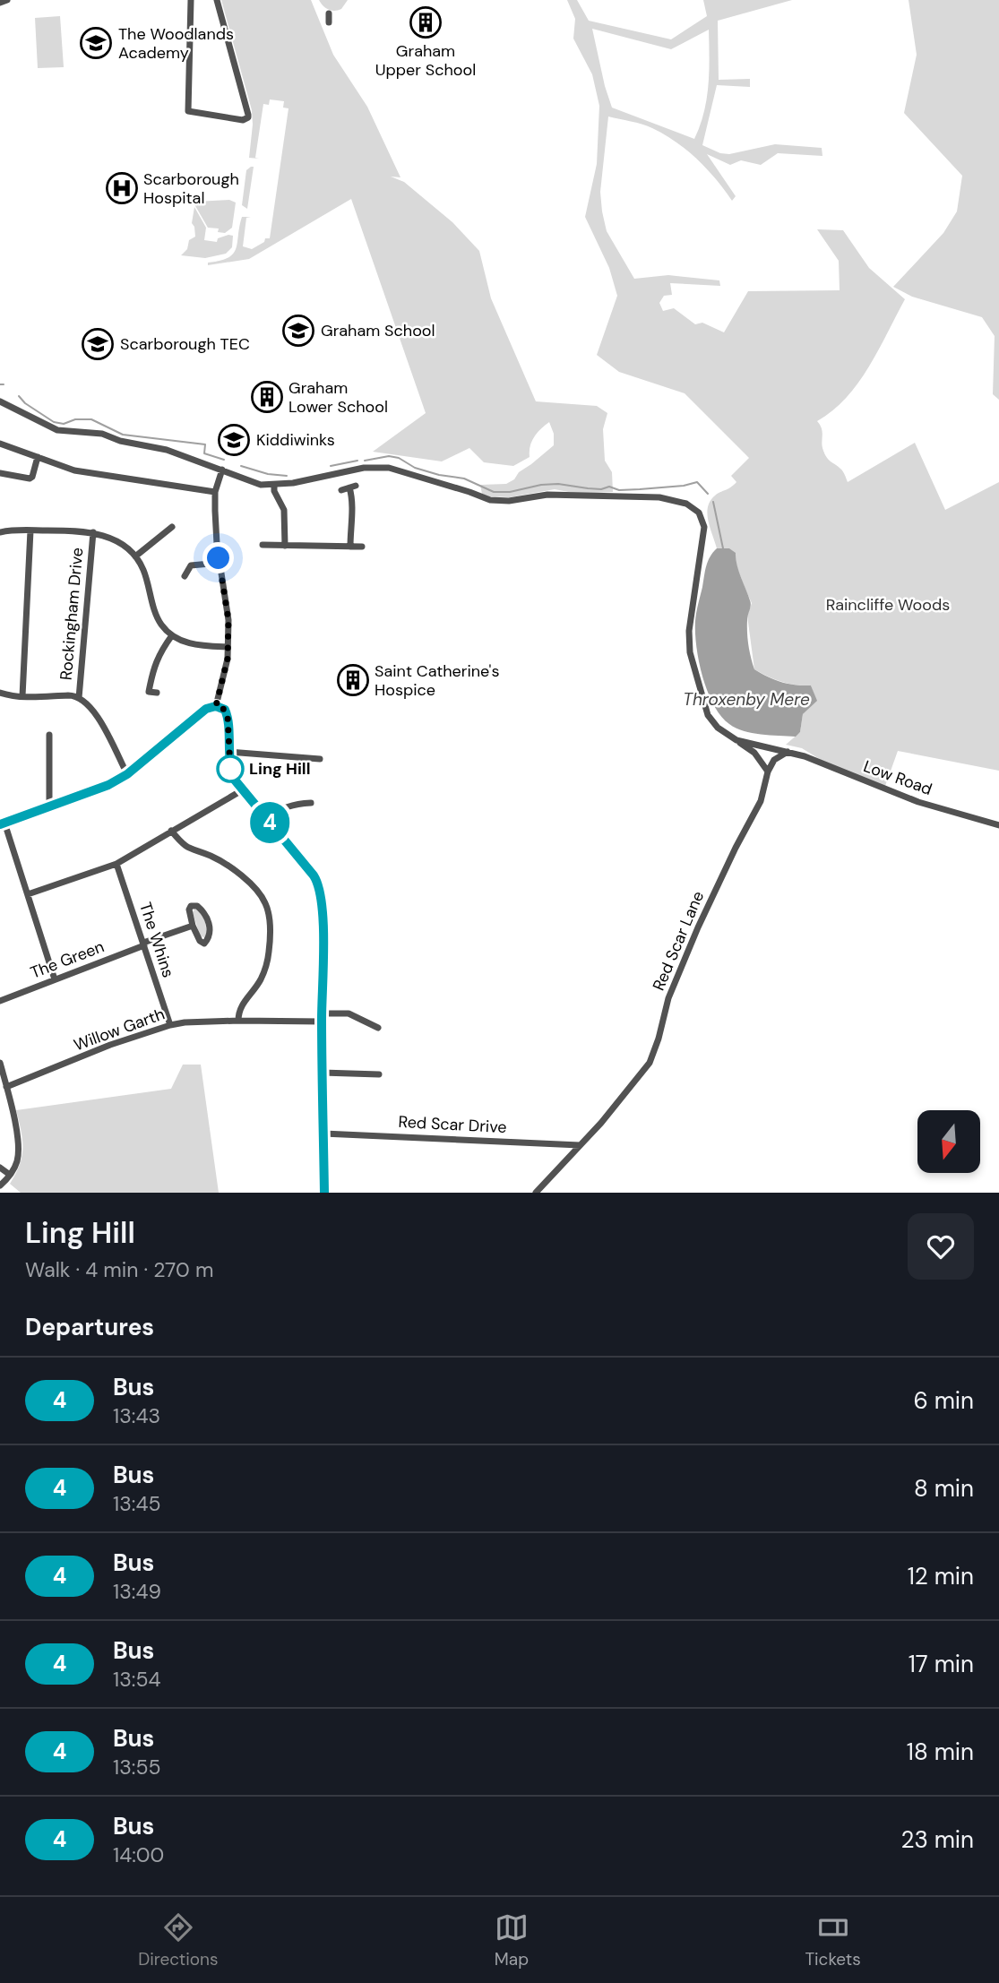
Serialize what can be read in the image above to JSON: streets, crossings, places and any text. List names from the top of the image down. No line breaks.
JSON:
{"streets":{"street":["Rockingham Drive","Low Road","The Whins","Red Scar Lane","The Green","Willow Garth","Red Scar Drive"]},"crossings":[["The Whins","The Green"],["The Whins","Willow Garth"],["Red Scar Lane","Red Scar Drive"]],"water":["Throxenby Mere"],"parks":["Raincliffe Woods"],"places":{"building":["Graham Upper School","Graham Lower School","Saint Catherine's Hospice"],"school or university":["The Woodlands Academy","Graham School","Scarborough TEC","Kiddiwinks"],"hospital":["Scarborough Hospital"],"other":["Ling Hill"]},"lines":["bus line 4"],"north":"bottom","page":{"on_map":"4","heading":[["Ling Hill","Walk · 4 min · 270 m"],"Departures"],"list":[{"mark":"4","name":"Bus","note":"13:43","value":"6 min"},{"mark":"4","name":"Bus","note":"13:45","value":"8 min"},{"mark":"4","name":"Bus","note":"13:49","value":"12 min"},{"mark":"4","name":"Bus","note":"13:54","value":"17 min"},{"mark":"4","name":"Bus","note":"13:55","value":"18 min"},{"mark":"4","name":"Bus","note":"14:00","value":"23 min"}],"tabs":["Directions","Map","Tickets"]}}
